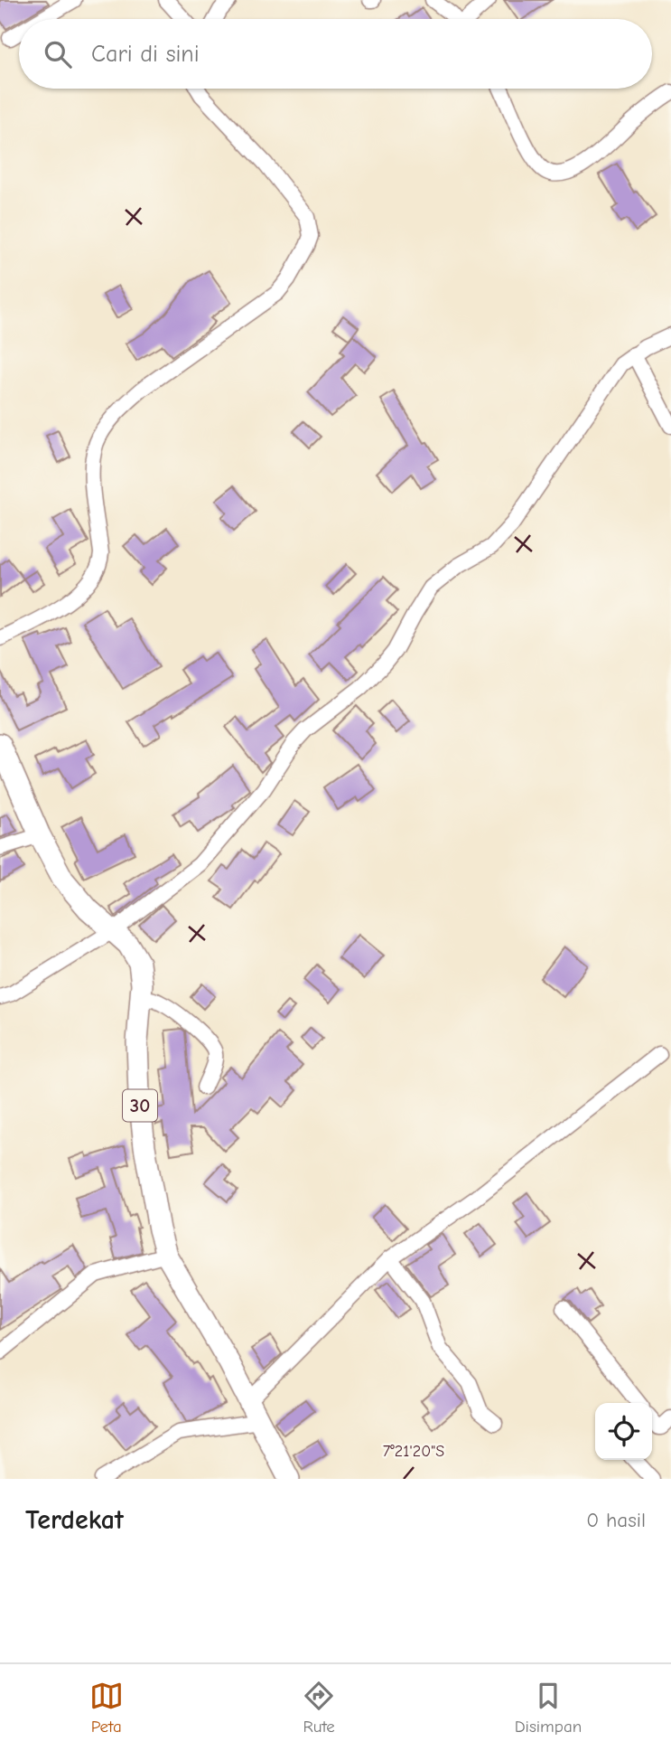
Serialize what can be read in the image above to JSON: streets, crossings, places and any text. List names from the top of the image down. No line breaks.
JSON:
{"streets":{"highway":["30"]},"page":{"search":"Cari di sini","heading":["Terdekat","0 hasil"],"nav":["Peta","Rute","Disimpan"]},"coordinates":["7°21'20\"S"]}
